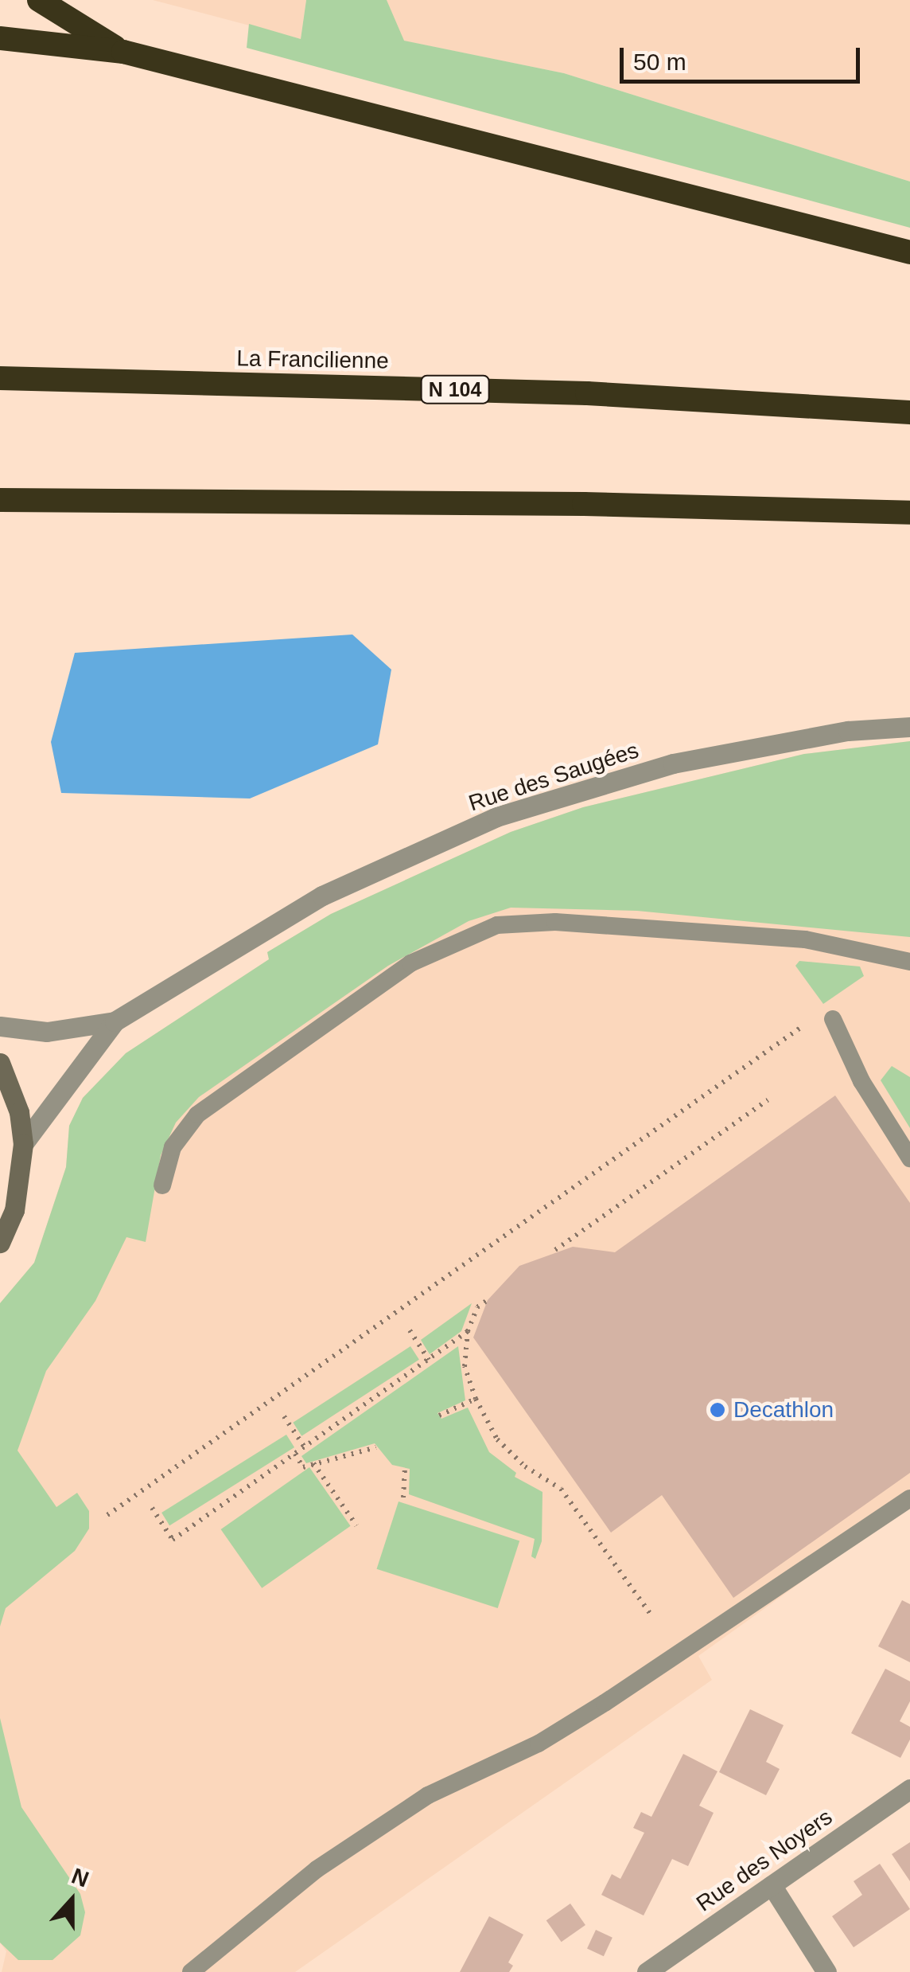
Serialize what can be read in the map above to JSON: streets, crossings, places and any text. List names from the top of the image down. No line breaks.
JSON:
{"streets":{"highway":["La Francilienne","N 104"],"street":["Rue des Saugées","Rue des Noyers"]},"places":["Decathlon"],"scale_bar":"50 m","north":"top"}
